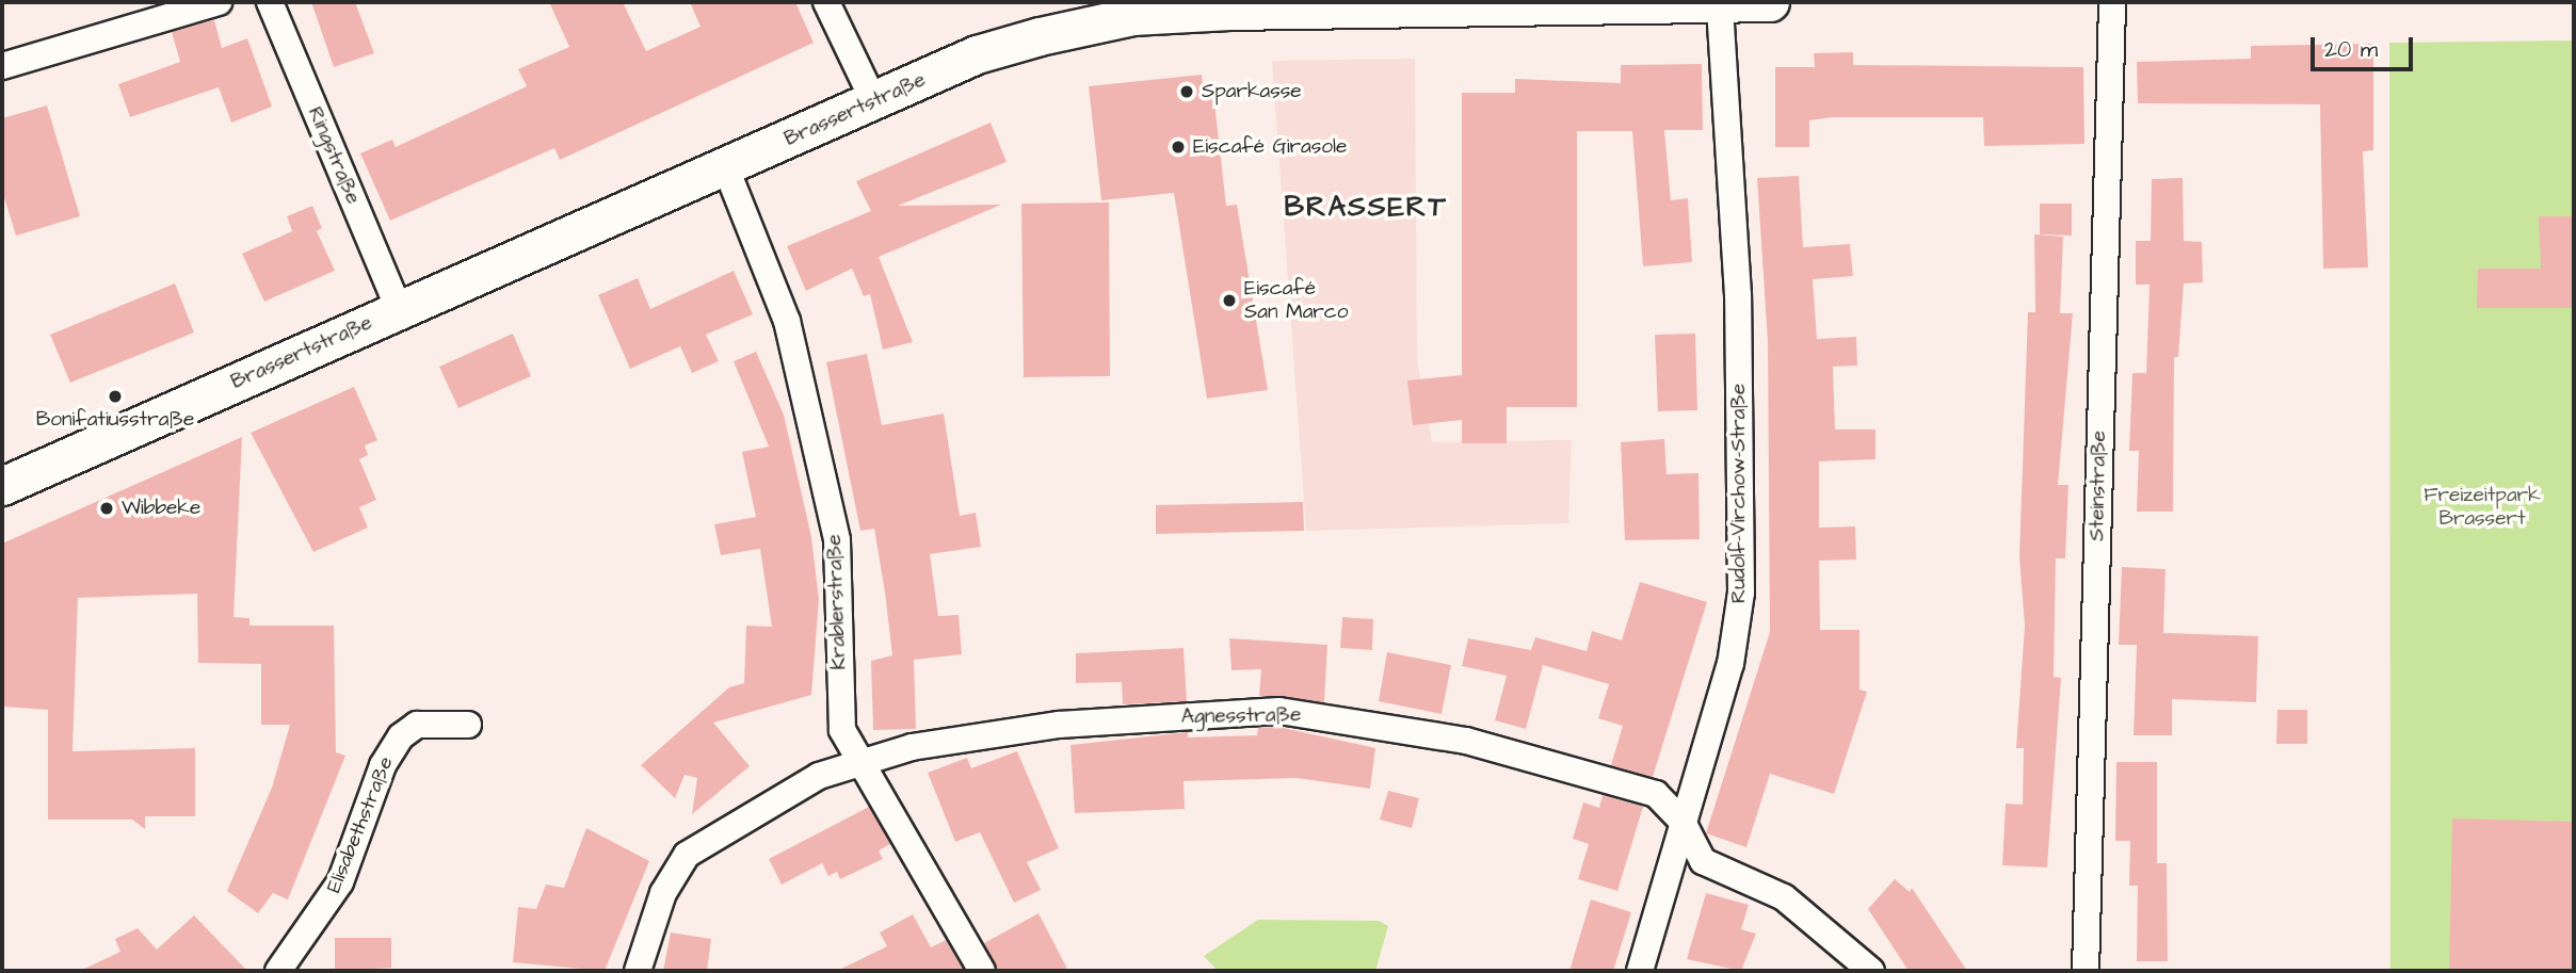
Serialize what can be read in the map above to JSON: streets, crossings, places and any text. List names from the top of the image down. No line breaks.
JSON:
{"streets":{"main road":["Brassertstraße"],"street":["Ringstraße","Steinstraße","Rudolf-Virchow-Straße","Krablerstraße","Agnesstraße","Elisabethstraße"]},"crossings":[["Brassertstraße","Ringstraße"],["Brassertstraße","Rudolf-Virchow-Straße"],["Brassertstraße","Krablerstraße"],["Rudolf-Virchow-Straße","Agnesstraße"],["Krablerstraße","Agnesstraße"]],"districts":["BRASSERT"],"parks":["Freizeitpark Brassert"],"places":["Sparkasse","Eiscafé Girasole","Eiscafé San Marco","Bonifatiusstraße","Wibbeke"],"scale_bar":"20 m"}
